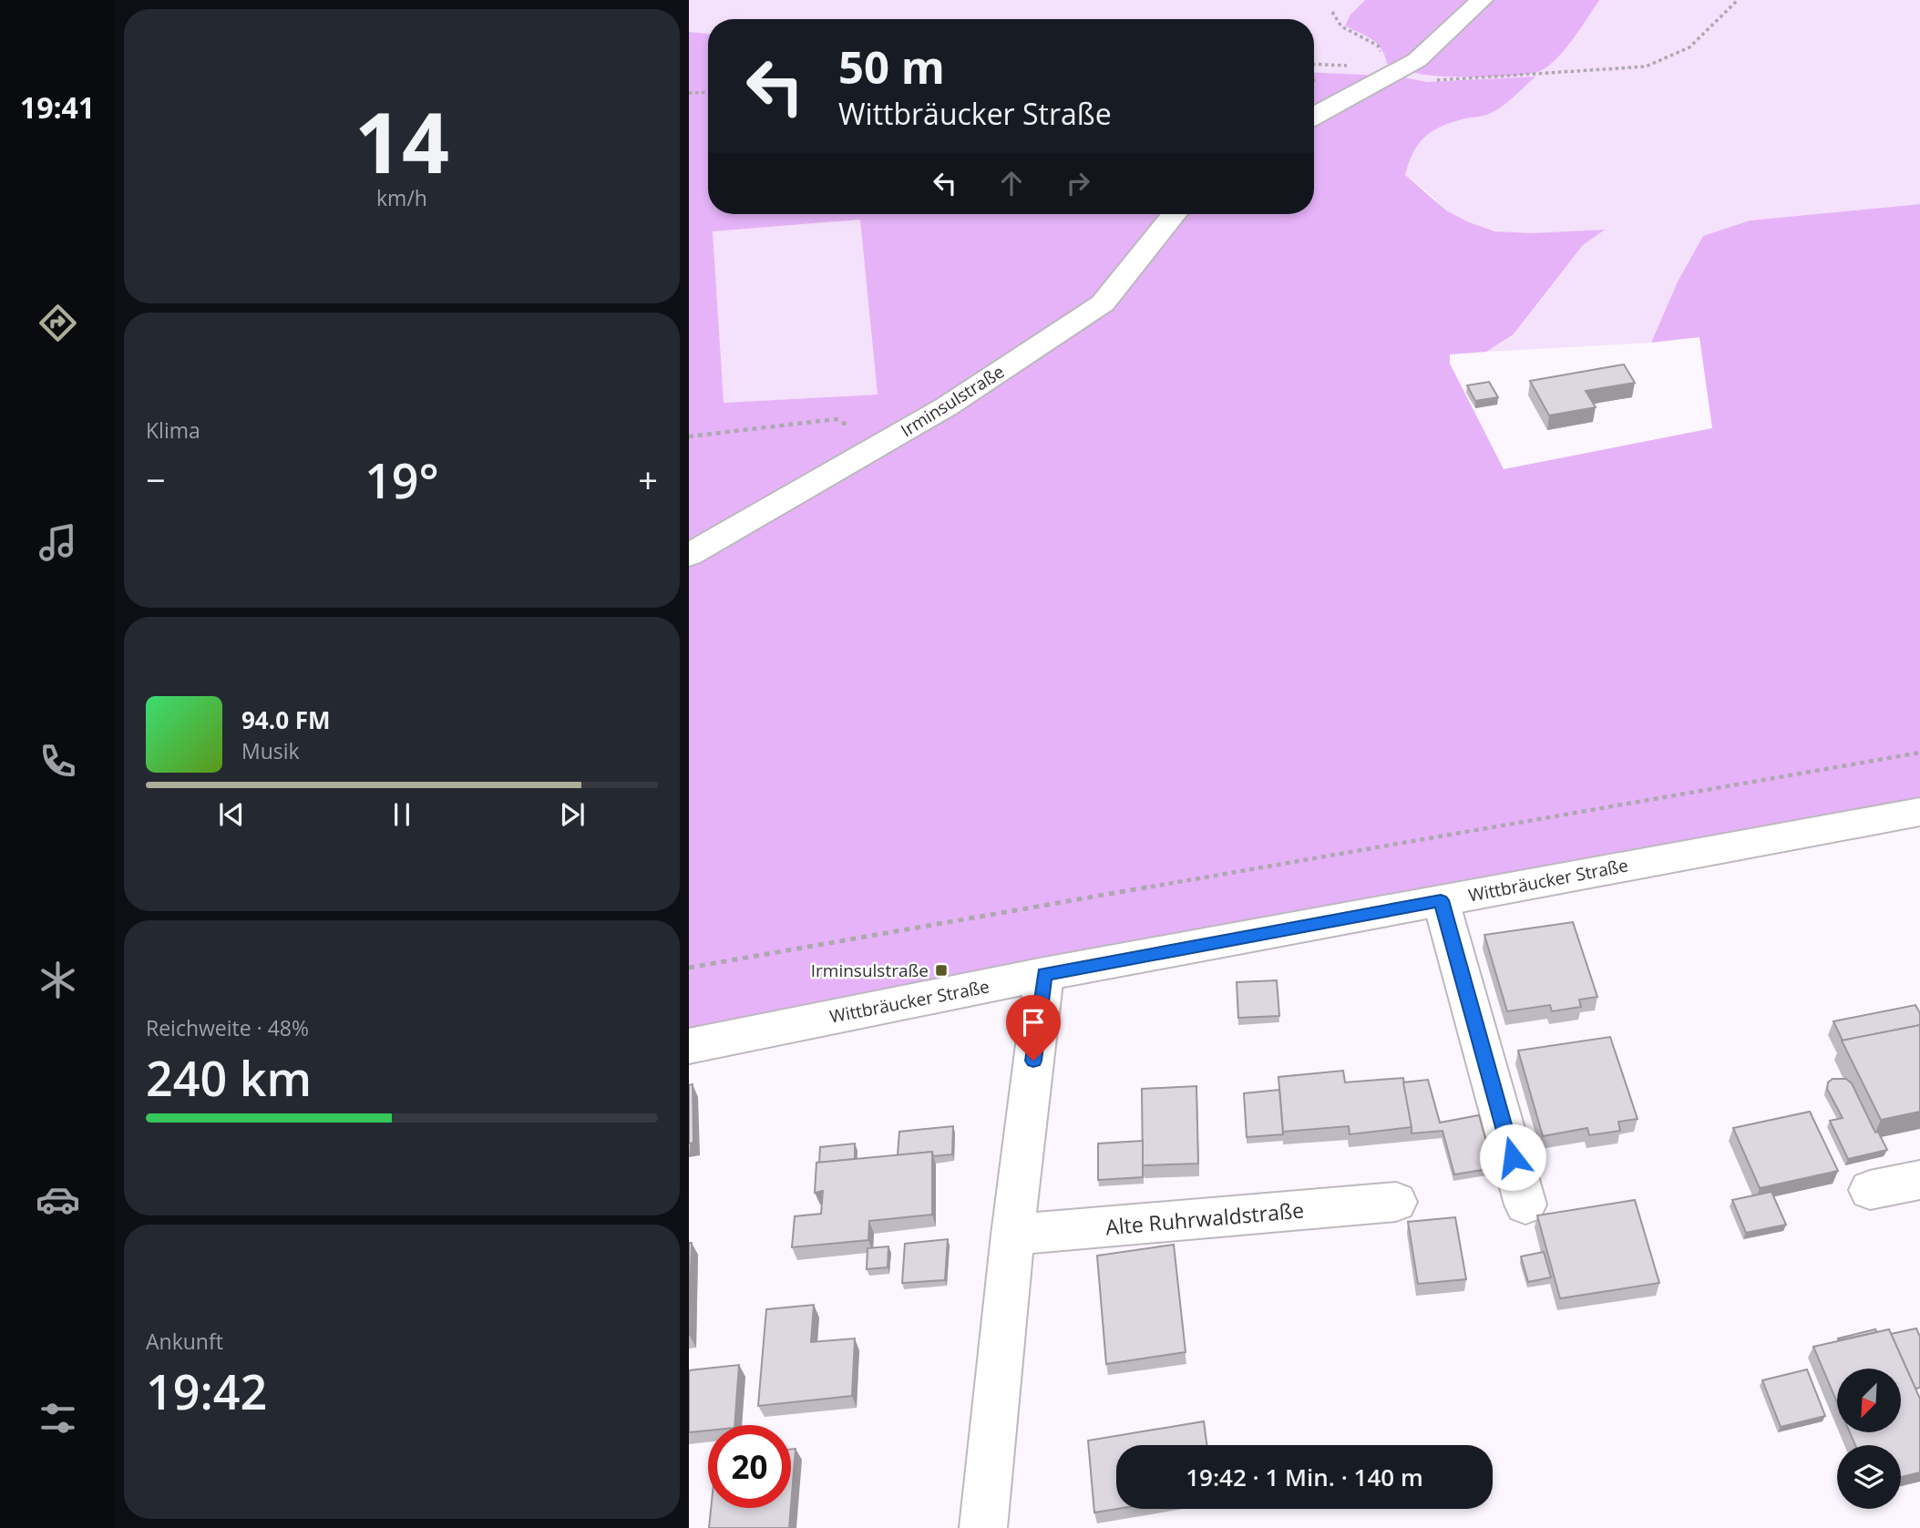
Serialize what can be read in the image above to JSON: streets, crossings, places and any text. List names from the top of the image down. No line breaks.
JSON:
{"streets":{"street":["Irminsulstraße","Wittbräucker Straße","Alte Ruhrwaldstraße"]},"places":{"transit":["Irminsulstraße"]},"north":"bottom left","page":{"tabs":"19:41","tile":[["14","km/h"],"Klima",["Reichweite · 48%","240 km"],["Ankunft","19:42"]],"turn":["50 m","Wittbräucker Straße"],"heat":["−","19°","+"],"song":["94.0 FM","Musik"],"limit":"20","trip":"19:42 · 1 Min. · 140 m"}}
